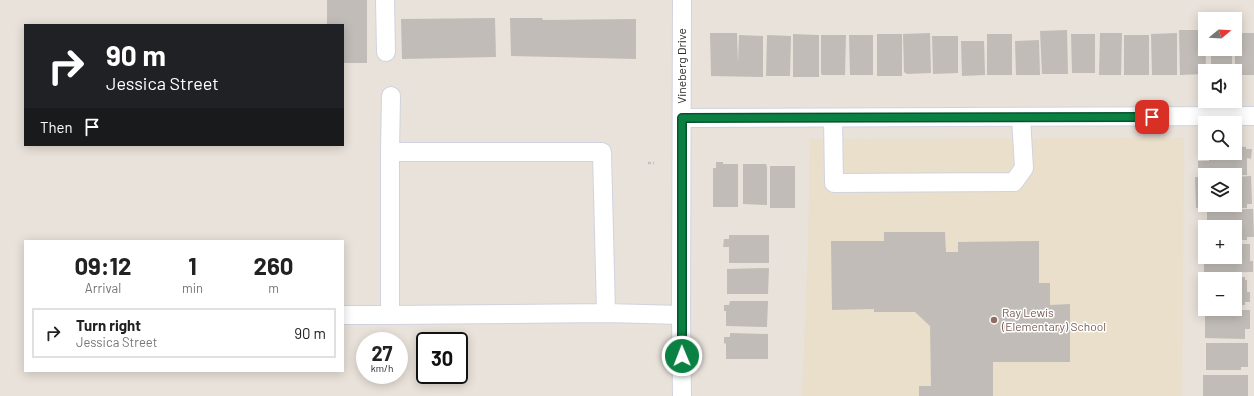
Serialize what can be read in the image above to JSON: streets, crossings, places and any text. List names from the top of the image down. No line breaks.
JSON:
{"streets":{"street":["Vineberg Drive"]},"places":["Ray Lewis (Elementary) School"],"north":"right","page":{"map_buttons":["+","−"],"turn":["90 m","Jessica Street"],"then":"Then","eta":["09:12","Arrival","1","min","260","m"],"list":[{"name":"Turn right","note":"Jessica Street","value":"90 m"}],"speed":"27 km/h","limit":"30"}}
